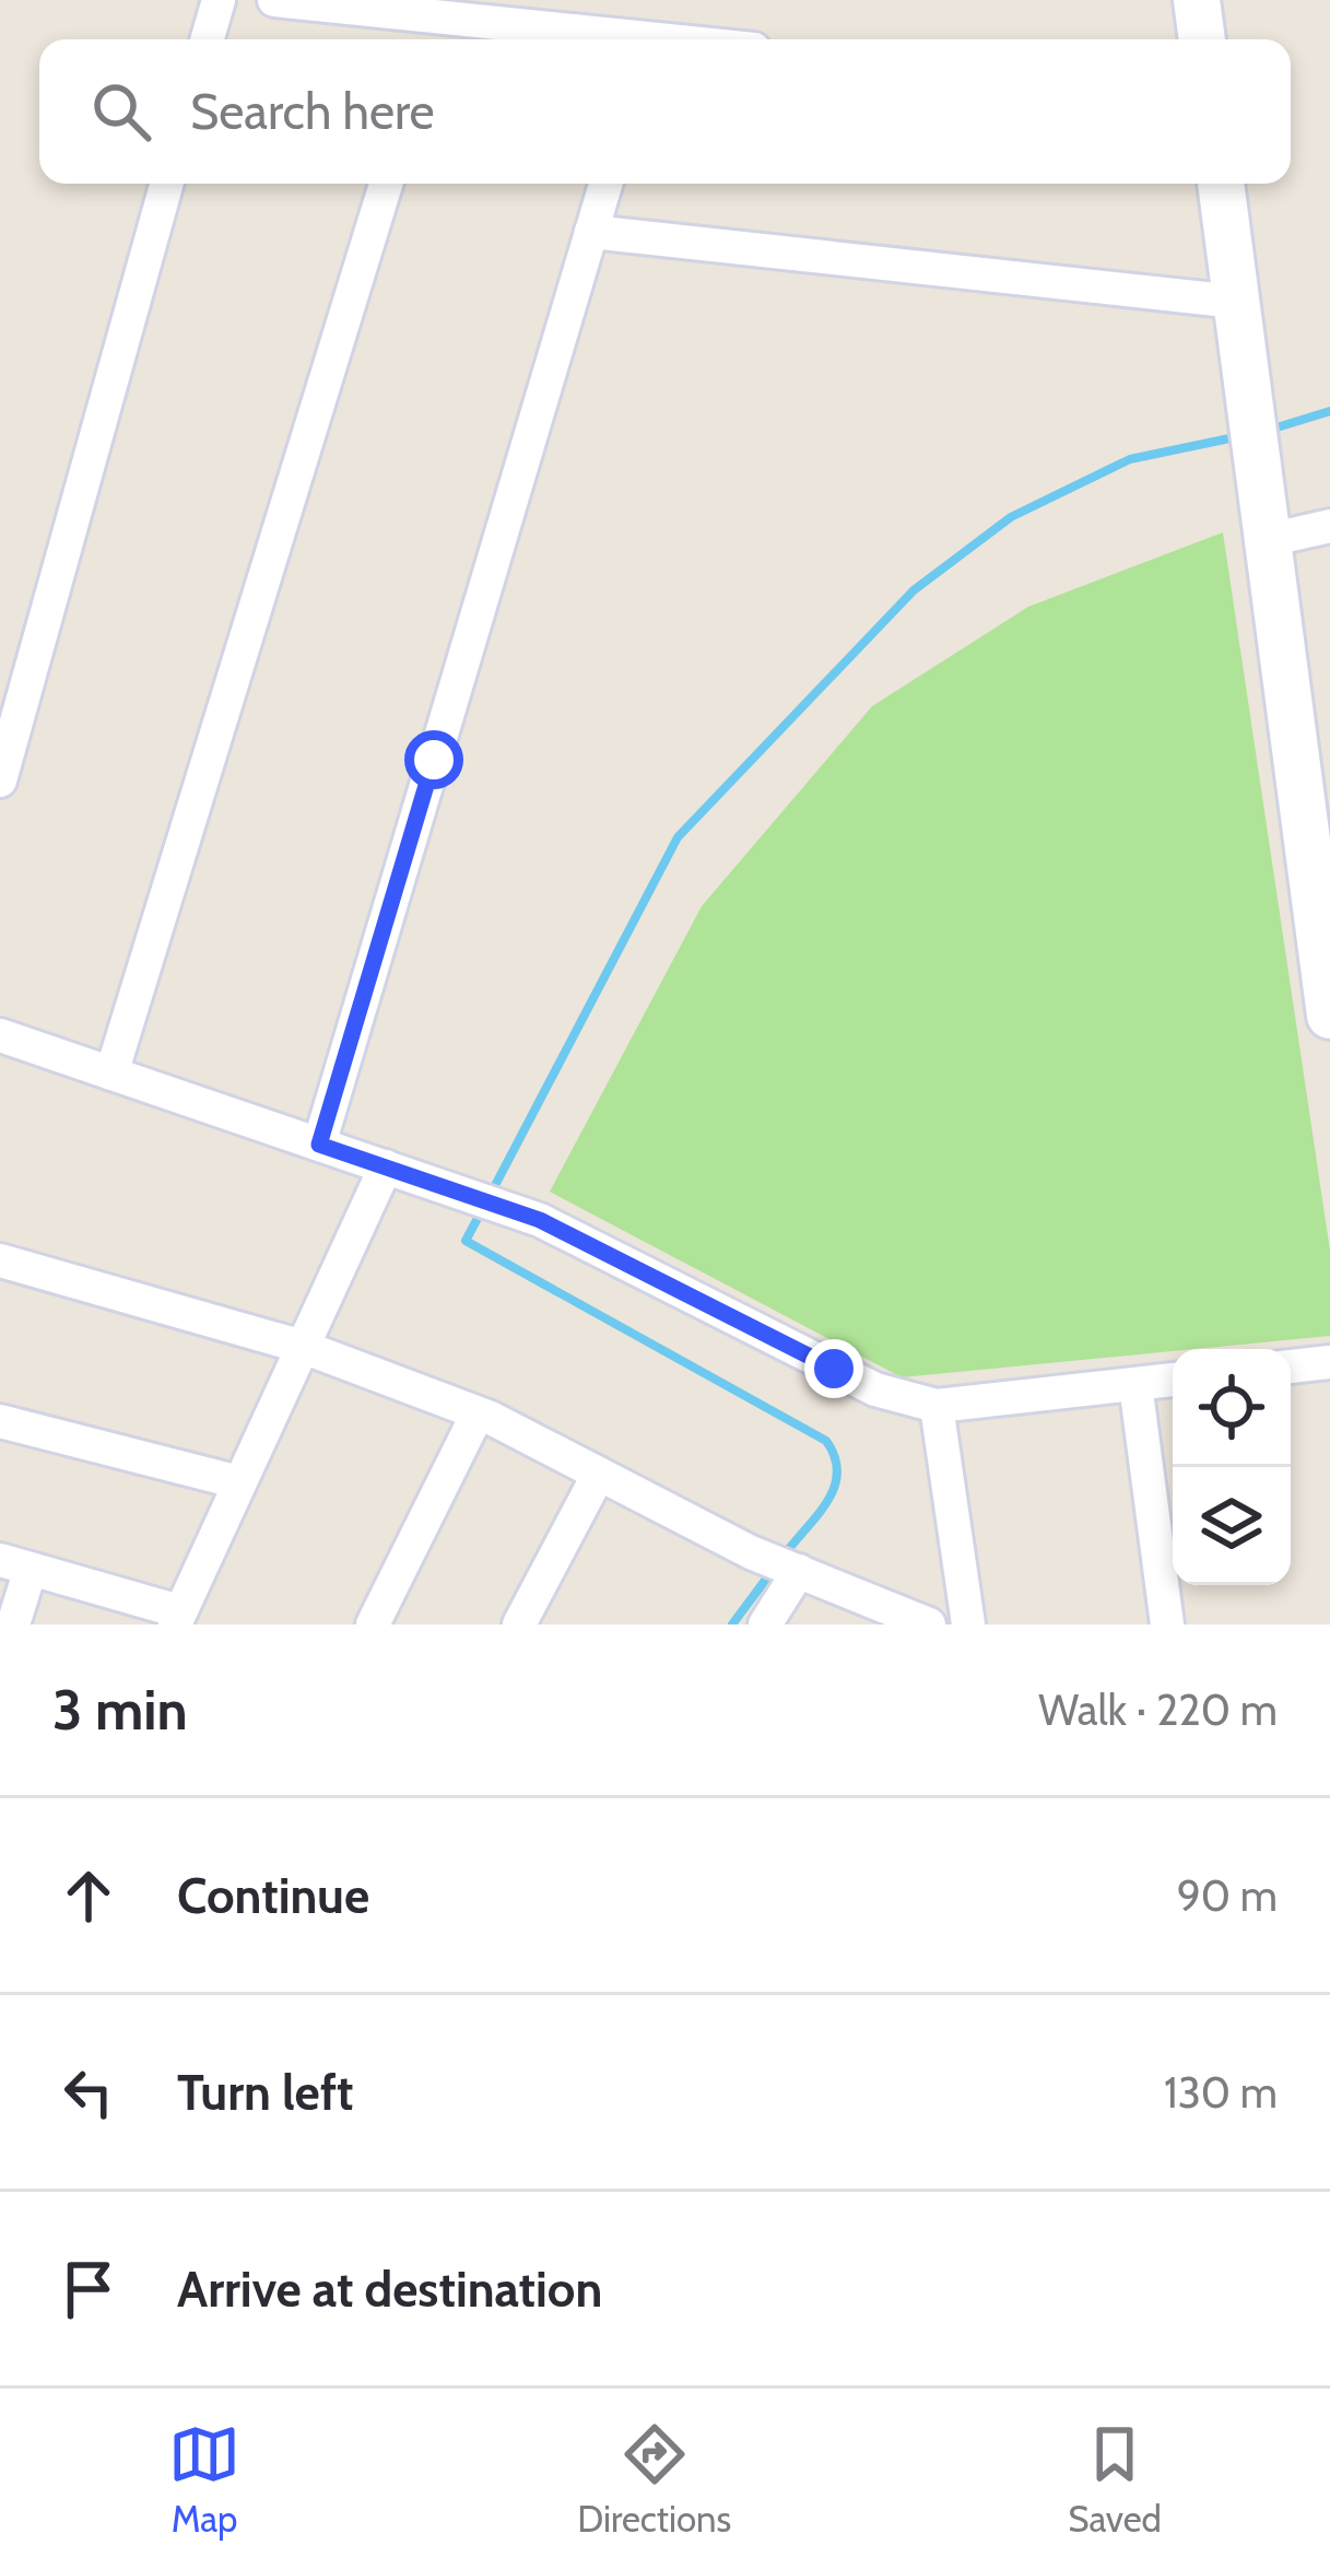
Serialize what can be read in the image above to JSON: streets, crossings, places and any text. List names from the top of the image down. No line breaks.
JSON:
{"page":{"search":"Search here","heading":["3 min","Walk · 220 m"],"list":[["Continue","90 m"],["Turn left","130 m"],"Arrive at destination"],"nav":["Map","Directions","Saved"]}}
